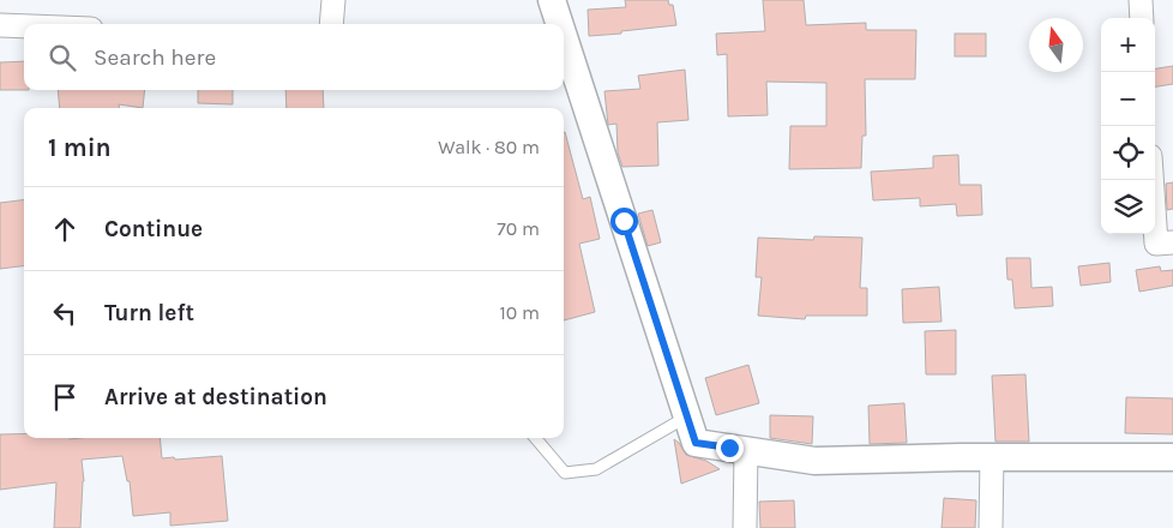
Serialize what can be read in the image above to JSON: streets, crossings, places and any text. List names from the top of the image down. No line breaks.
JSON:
{"north":"top","page":{"map_buttons":["+","−"],"search":"Search here","heading":["1 min","Walk · 80 m"],"list":[["Continue","70 m"],["Turn left","10 m"],"Arrive at destination"]}}
